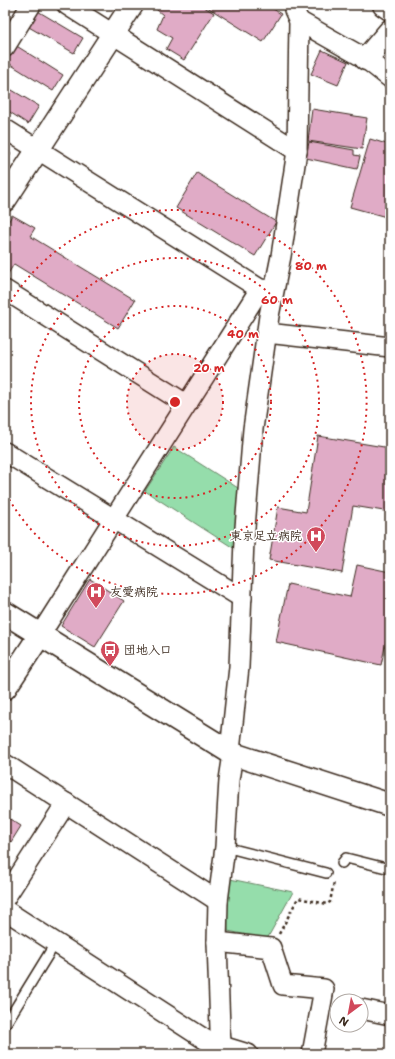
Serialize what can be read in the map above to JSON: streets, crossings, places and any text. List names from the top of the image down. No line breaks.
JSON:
{"places":{"hospital":["東京足立病院","友愛病院"],"bus stop":["団地入口"]},"north":"bottom left","rings":["80 m","60 m","40 m","20 m"]}
